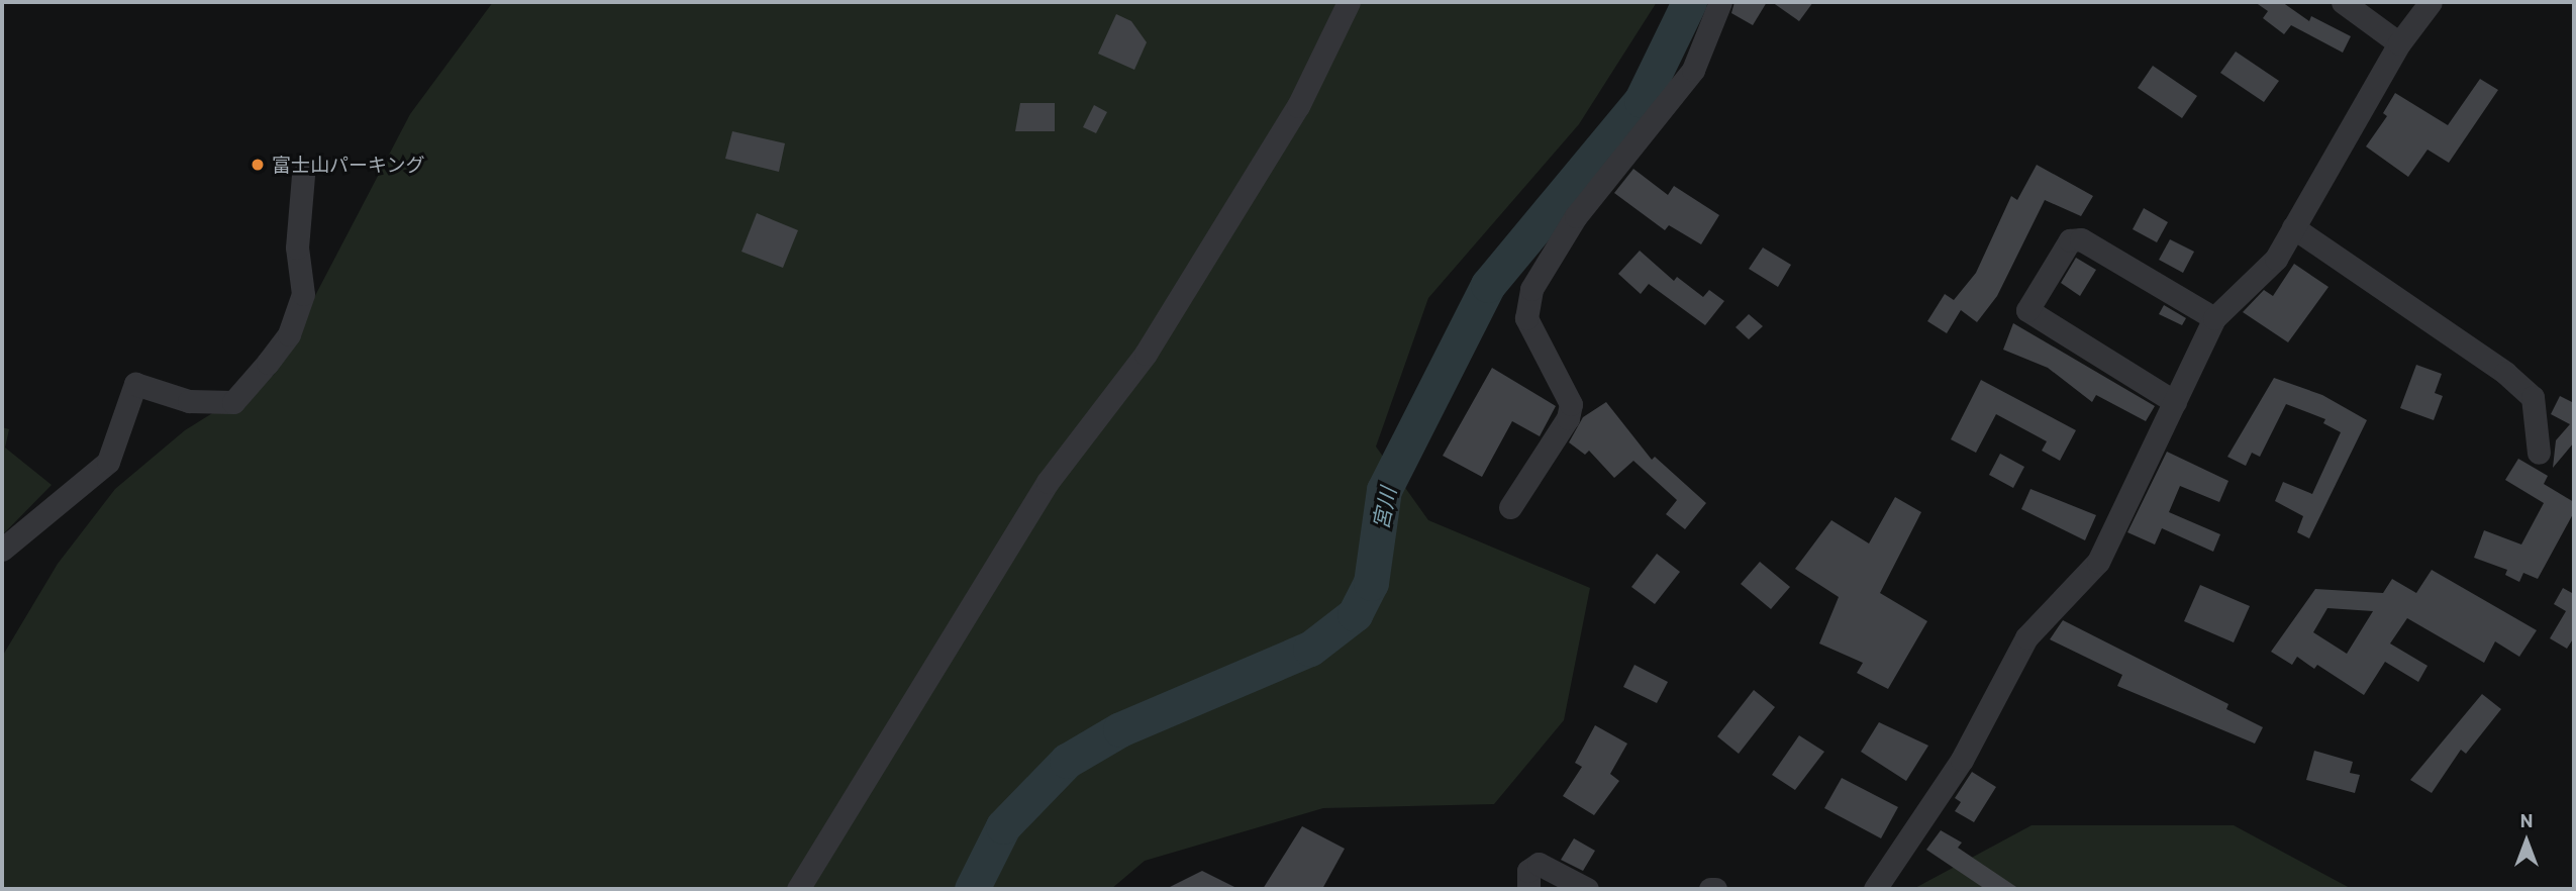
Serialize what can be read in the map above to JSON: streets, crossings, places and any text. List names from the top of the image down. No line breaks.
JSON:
{"water":["宮川"],"places":["富士山パーキング"],"north":"top"}
